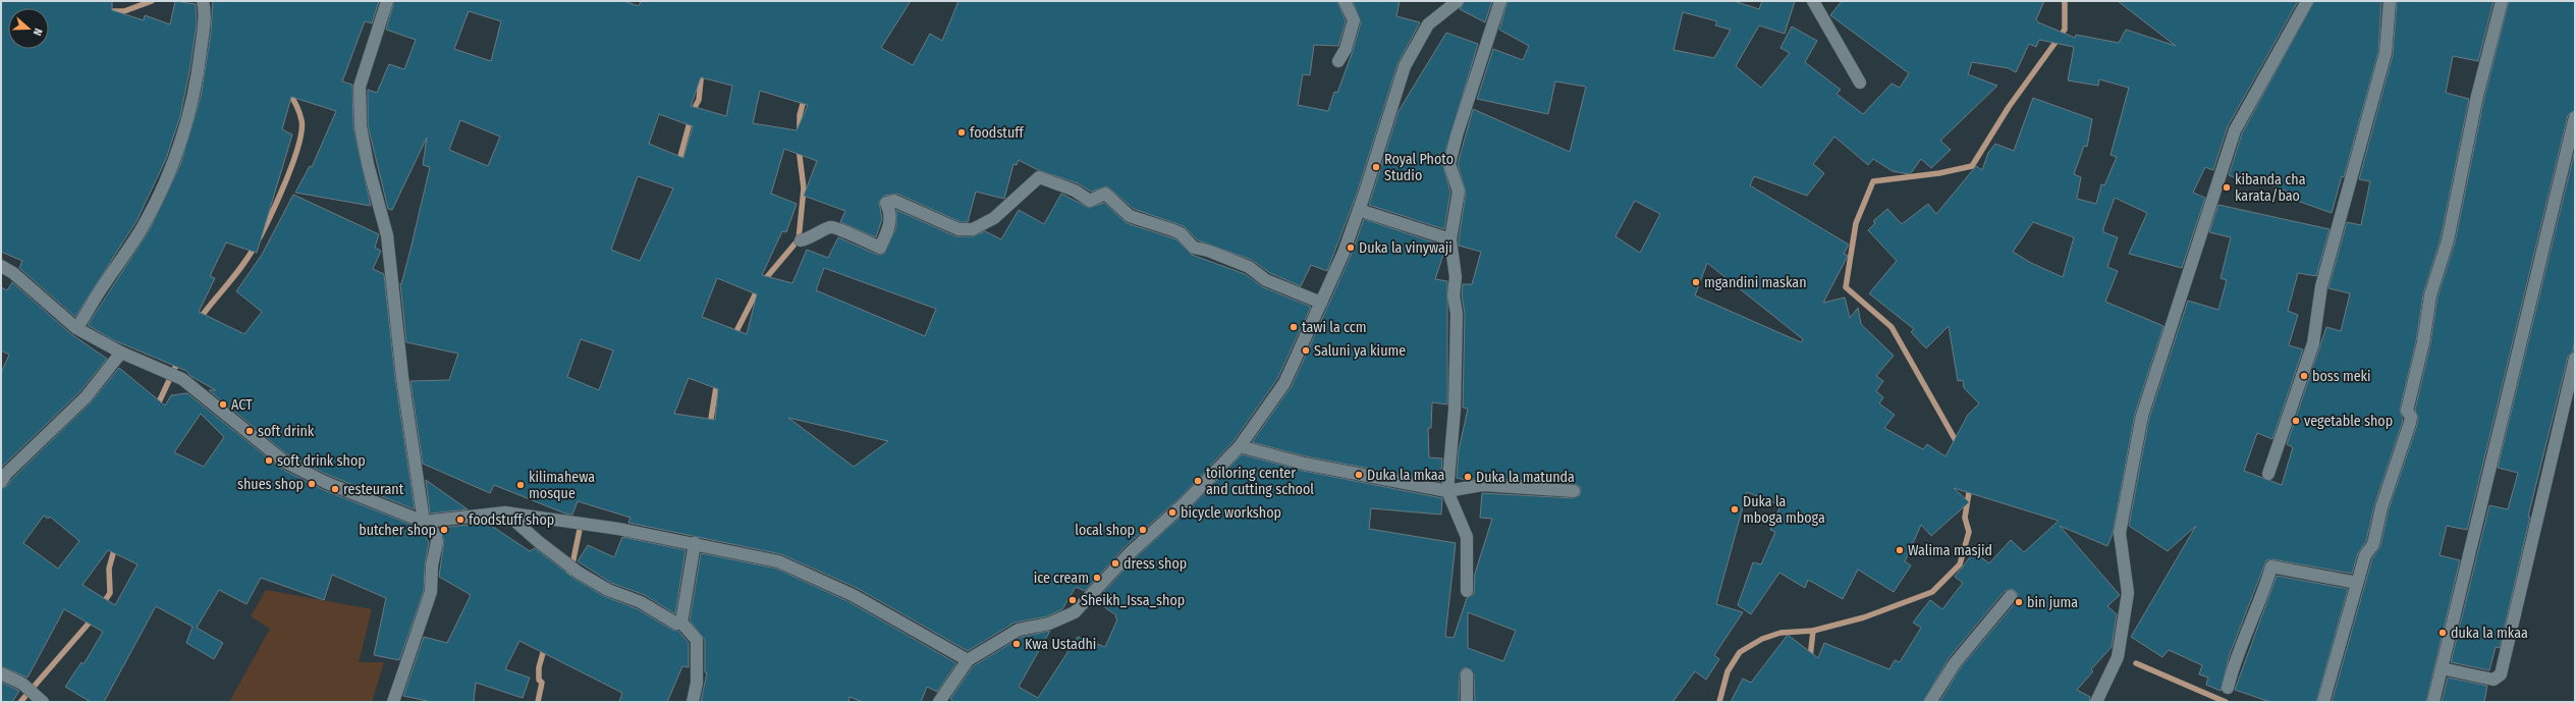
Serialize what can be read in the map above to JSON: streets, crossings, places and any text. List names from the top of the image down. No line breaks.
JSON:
{"places":["foodstuff","Royal Photo Studio","kibanda cha karata/bao","Duka la vinywaji","mgandini maskan","tawi la ccm","Saluni ya kiume","boss meki","ACT","vegetable shop","soft drink","soft drink shop","Duka la mkaa","Duka la matunda","toiloring center and cutting school","shues shop","kilimahewa mosque","resteurant","Duka la mboga mboga","bicycle workshop","foodstuff shop","butcher shop","local shop","Walima masjid","dress shop","ice cream","Sheikh_Issa_shop","bin juma","duka la mkaa","Kwa Ustadhi"],"north":"right"}
